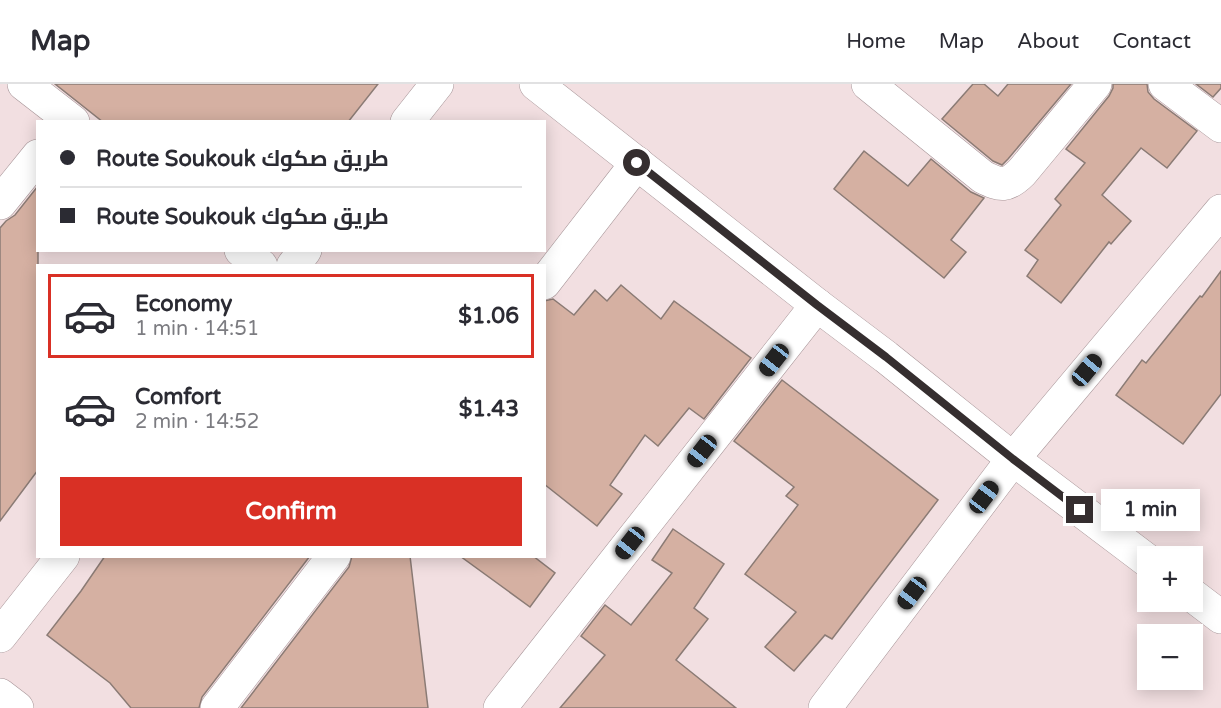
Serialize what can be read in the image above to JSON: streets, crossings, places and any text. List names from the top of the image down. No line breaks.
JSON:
{"page":{"header":"Map","nav":["Home","Map","About","Contact"],"banner":["Route Soukouk طريق صكوك","Route Soukouk طريق صكوك"],"list":[{"name":"Economy","note":"1 min · 14:51","value":"$1.06"},{"name":"Comfort","note":"2 min · 14:52","value":"$1.43"}],"buttons":"Confirm","bubble":"1 min","map_buttons":["+","−"]}}
